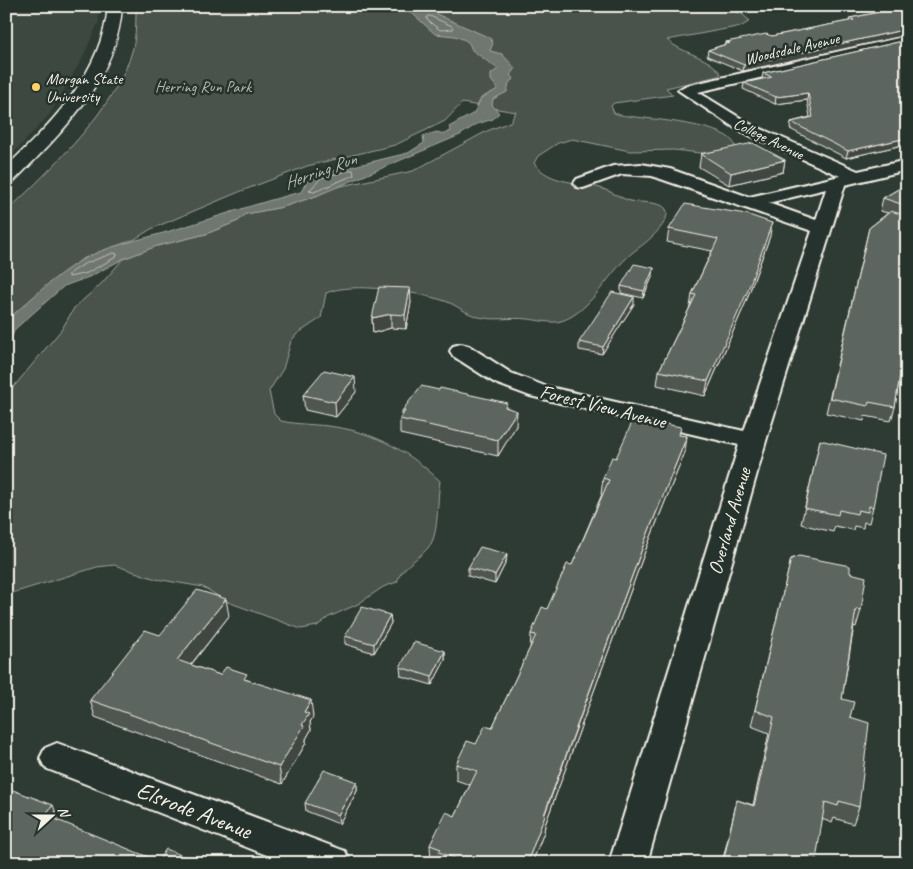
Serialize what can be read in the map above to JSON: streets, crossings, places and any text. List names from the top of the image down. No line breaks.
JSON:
{"streets":{"street":["Woodsdale Avenue","College Avenue","Forest View Avenue","Overland Avenue","Elsrode Avenue"]},"crossings":[["Woodsdale Avenue","College Avenue"],["College Avenue","Overland Avenue"],["Forest View Avenue","Overland Avenue"]],"water":["Herring Run"],"parks":["Herring Run Park"],"places":["Morgan State University"],"north":"right"}
